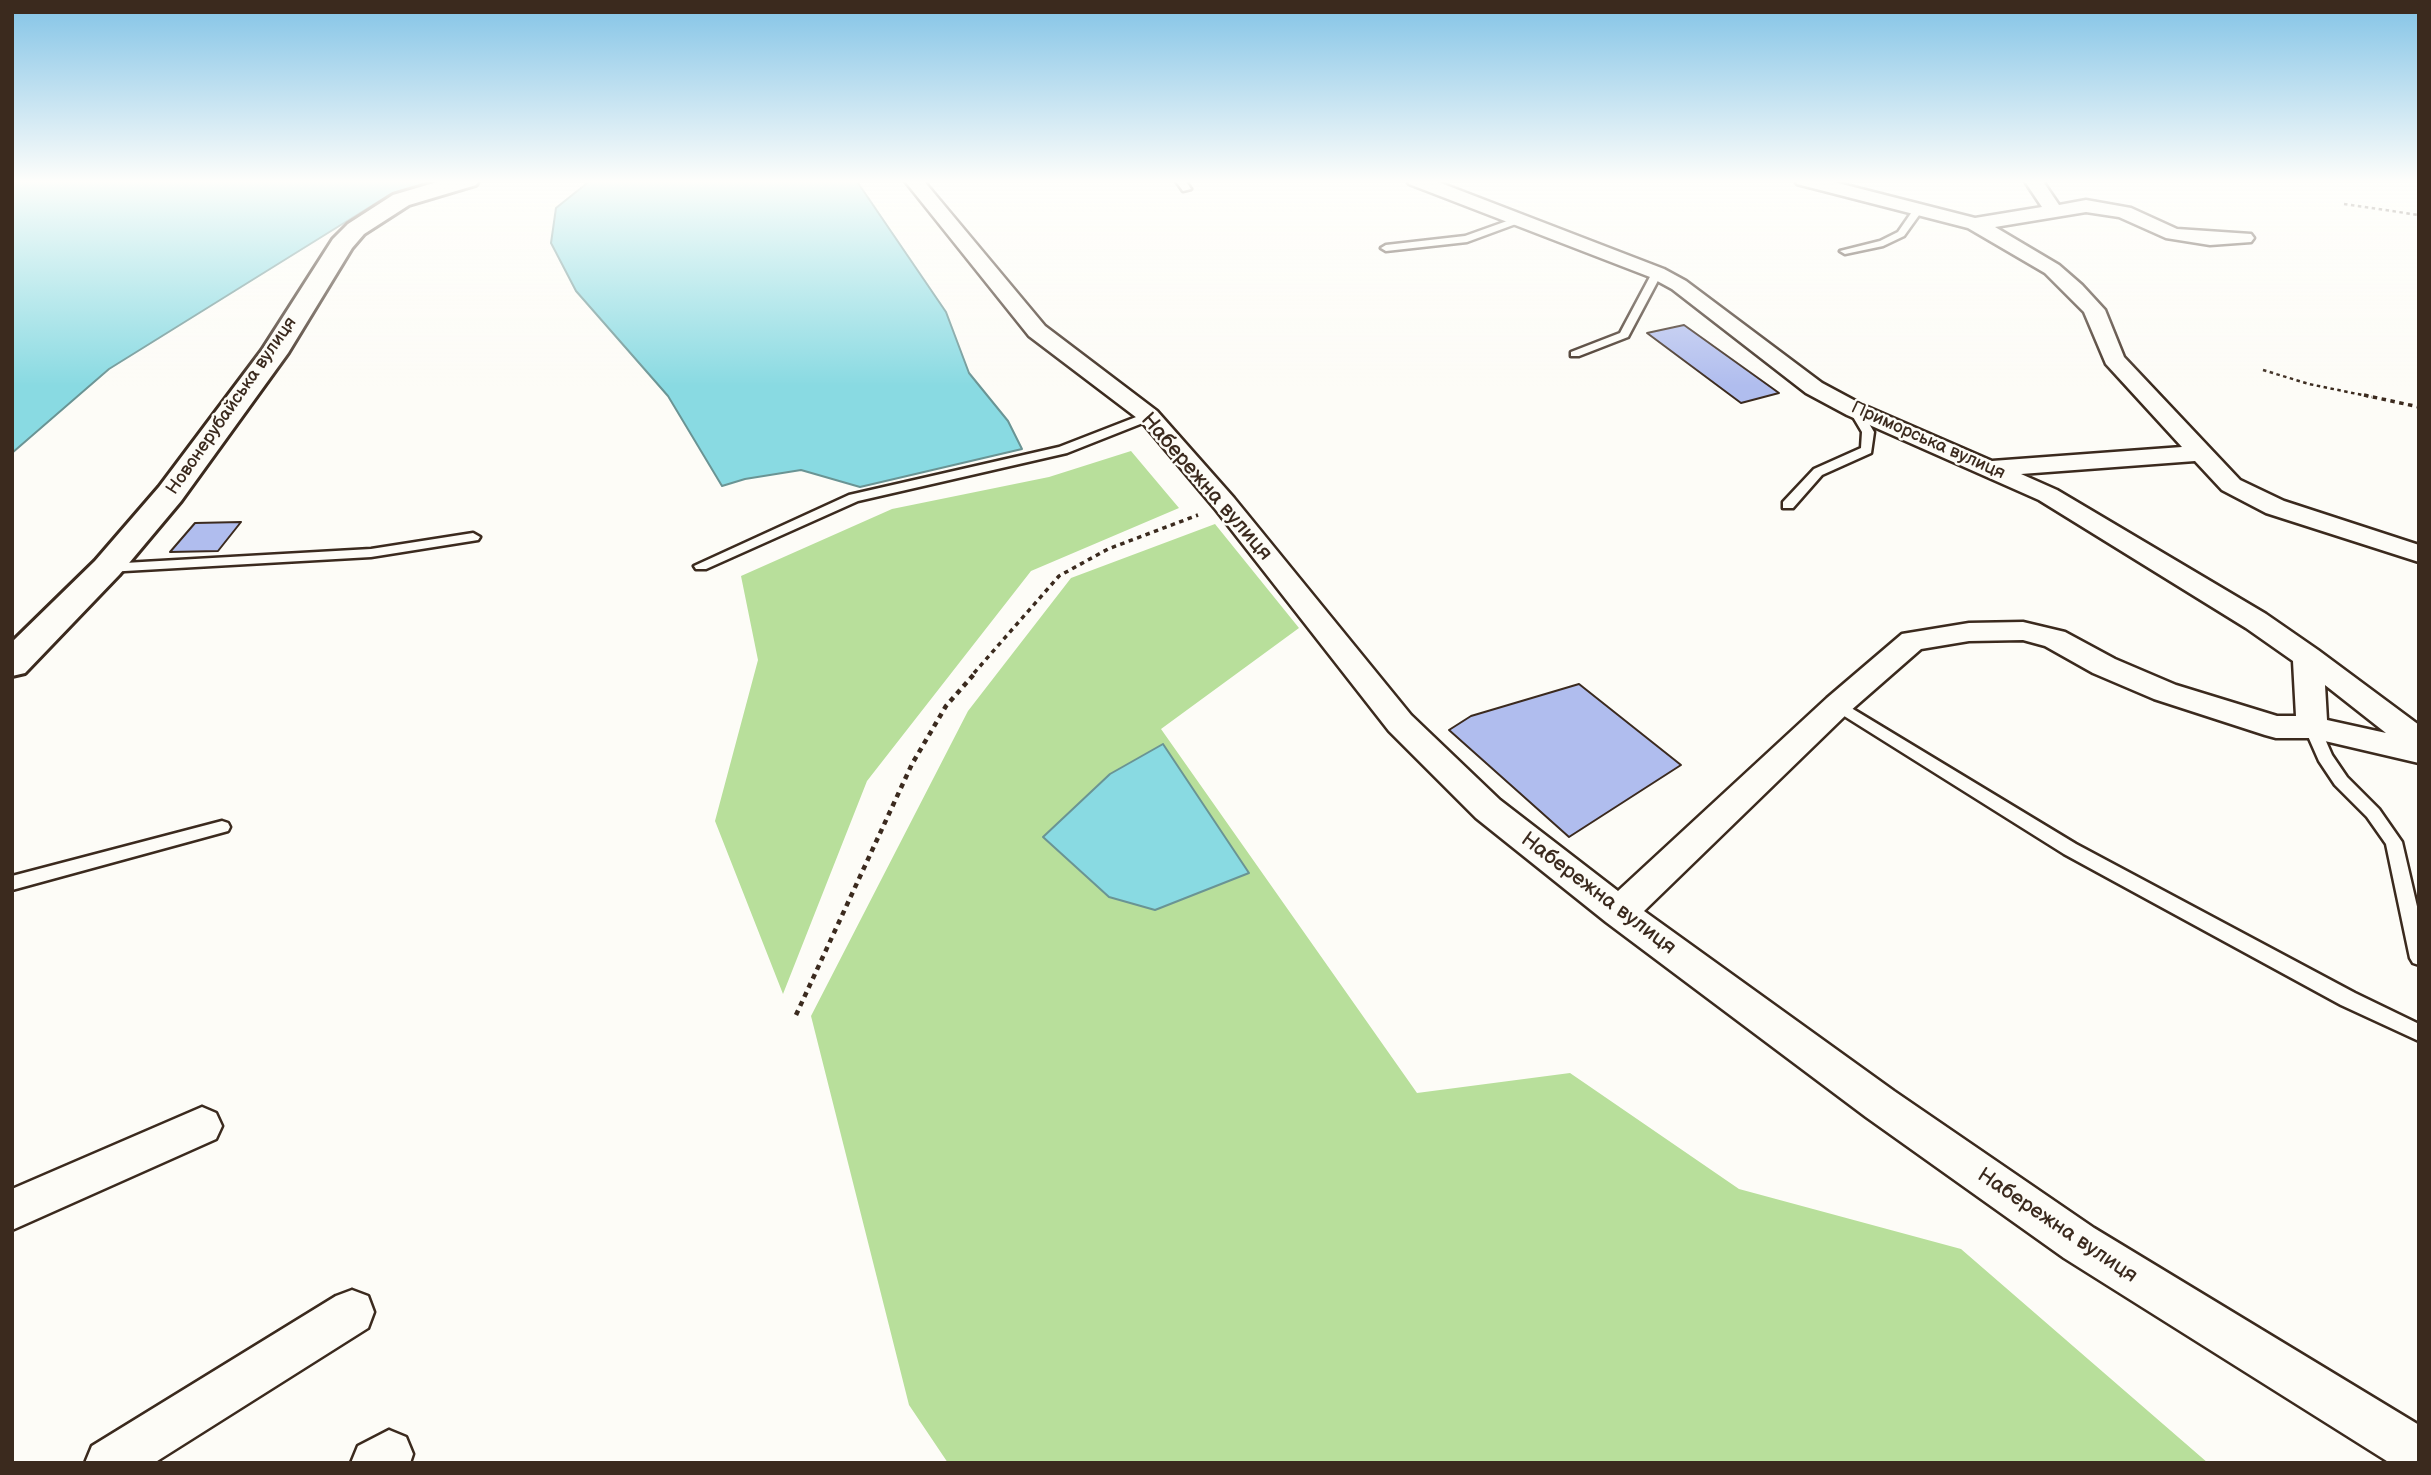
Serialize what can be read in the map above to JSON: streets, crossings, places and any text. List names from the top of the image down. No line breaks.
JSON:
{"streets":{"street":["Новонерубайська вулиця","Приморська вулиця","Набережна вулиця"]}}
